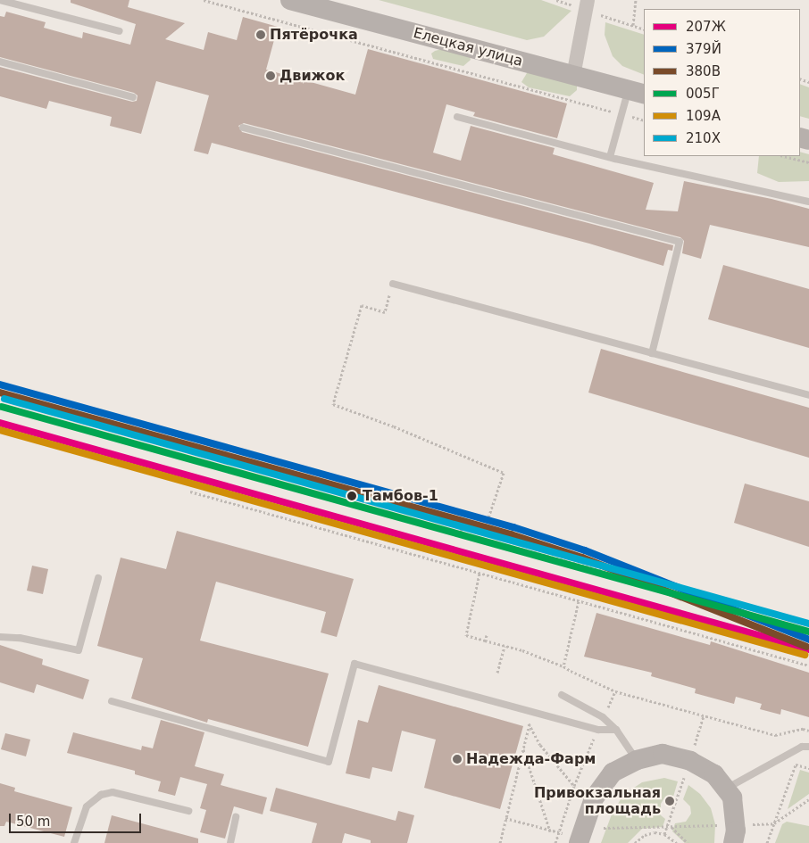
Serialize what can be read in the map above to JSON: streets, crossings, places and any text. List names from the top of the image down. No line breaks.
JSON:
{"streets":{"main road":["Елецкая улица"]},"places":["Пятёрочка","Движок","Тамбов-1","Надежда-Фарм","Привокзальная площадь"],"lines":["transit line 379Й","transit line 380В","transit line 210Х","transit line 005Г","transit line 207Ж","transit line 109А"],"legend":["207Ж","379Й","380В","005Г","109А","210Х"],"scale_bar":"50 m"}
